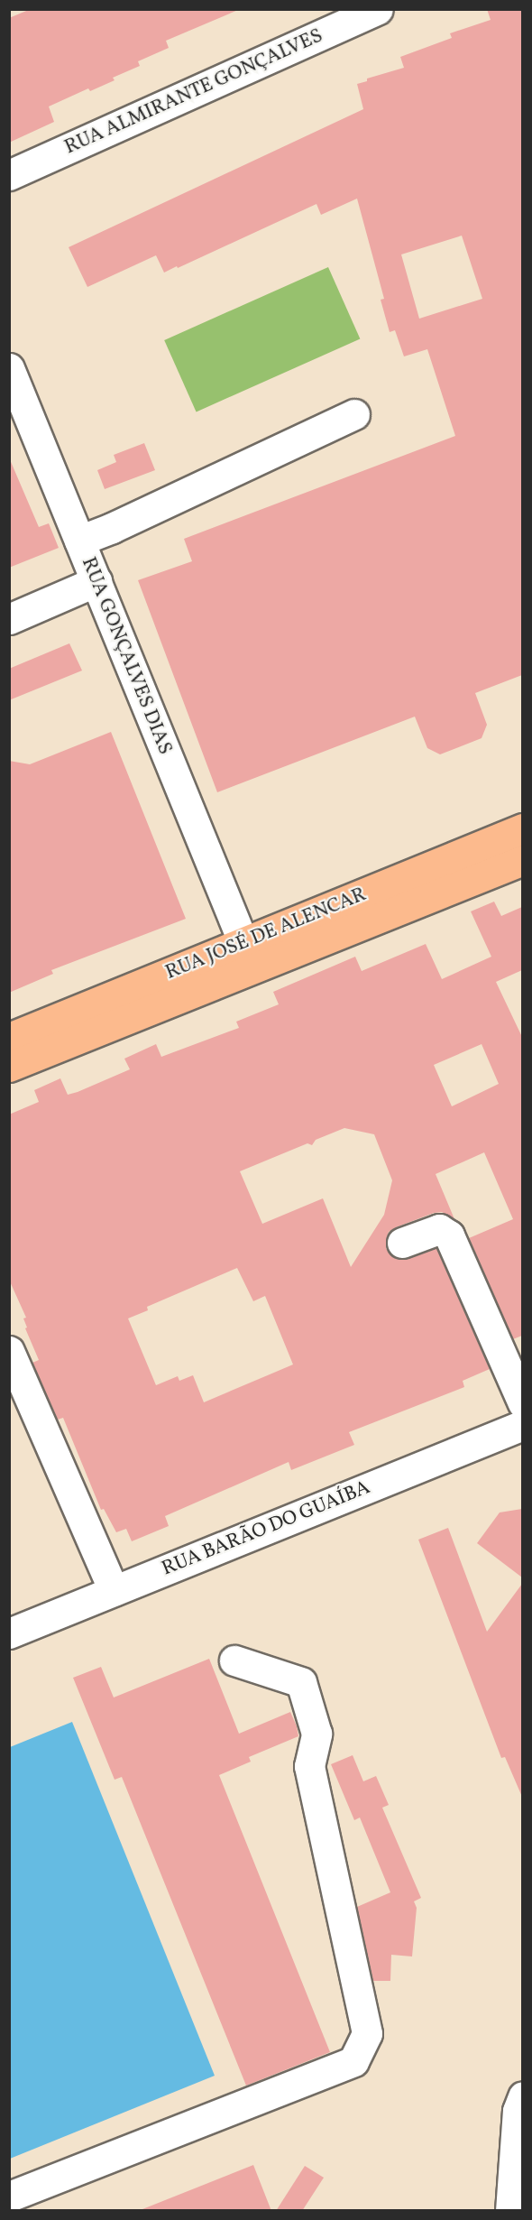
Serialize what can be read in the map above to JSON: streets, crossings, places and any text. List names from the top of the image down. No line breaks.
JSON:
{"streets":{"main road":["RUA JOSÉ DE ALENCAR"],"street":["RUA ALMIRANTE GONÇALVES","RUA GONÇALVES DIAS","RUA BARÃO DO GUAÍBA"]},"crossings":[["RUA GONÇALVES DIAS","RUA JOSÉ DE ALENCAR"]]}
